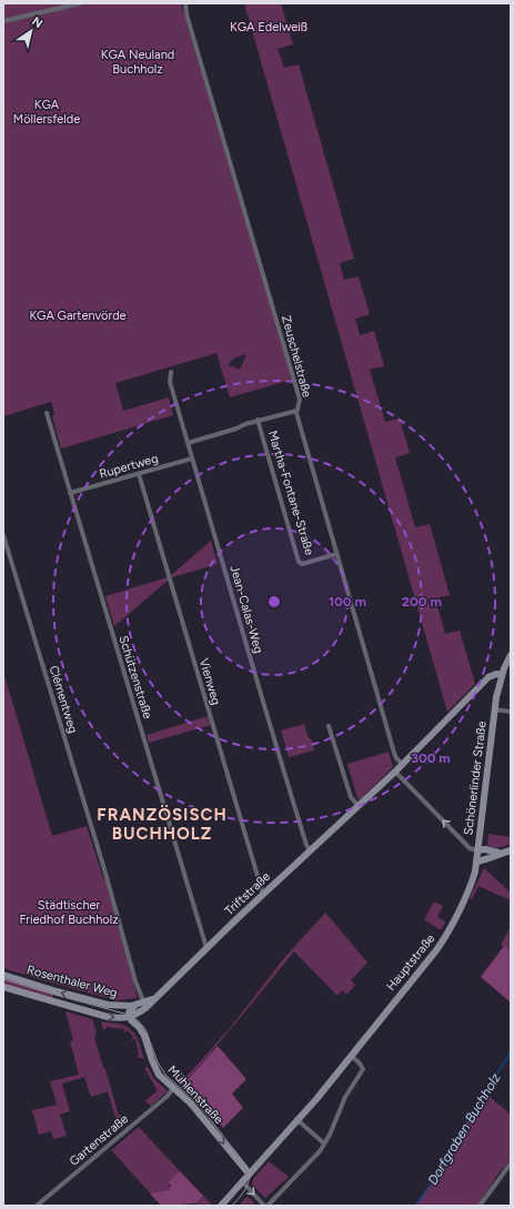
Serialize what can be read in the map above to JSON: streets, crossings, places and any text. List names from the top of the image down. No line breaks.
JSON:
{"streets":{"main road":["Schönerlinder Straße","Triftstraße","Hauptstraße","Rosenthaler Weg","Mühlenstraße"],"street":["Zeuschelstraße","Rupertweg","Martha-Fontane-Straße","Jean-Calas-Weg","Schützenstraße","Vienweg","Clémentweg","Gartenstraße"]},"crossings":[["Zeuschelstraße","Martha-Fontane-Straße"],["Zeuschelstraße","Triftstraße"],["Rupertweg","Jean-Calas-Weg"],["Rupertweg","Schützenstraße"],["Rupertweg","Vienweg"],["Jean-Calas-Weg","Triftstraße"],["Schützenstraße","Triftstraße"],["Vienweg","Triftstraße"],["Clémentweg","Triftstraße"],["Schönerlinder Straße","Triftstraße"],["Schönerlinder Straße","Hauptstraße"],["Triftstraße","Rosenthaler Weg"],["Triftstraße","Mühlenstraße"],["Hauptstraße","Mühlenstraße"],["Rosenthaler Weg","Mühlenstraße"],["Mühlenstraße","Gartenstraße"]],"one_way":["Mühlenstraße"],"districts":["FRANZÖSISCH BUCHHOLZ"],"water":["Dorfgraben Buchholz"],"parks":["KGA Edelweiß","KGA Neuland Buchholz","KGA Möllersfelde","KGA Gartenvörde","Städtischer Friedhof Buchholz"],"north":"top right","rings":["100 m","200 m","300 m"]}
